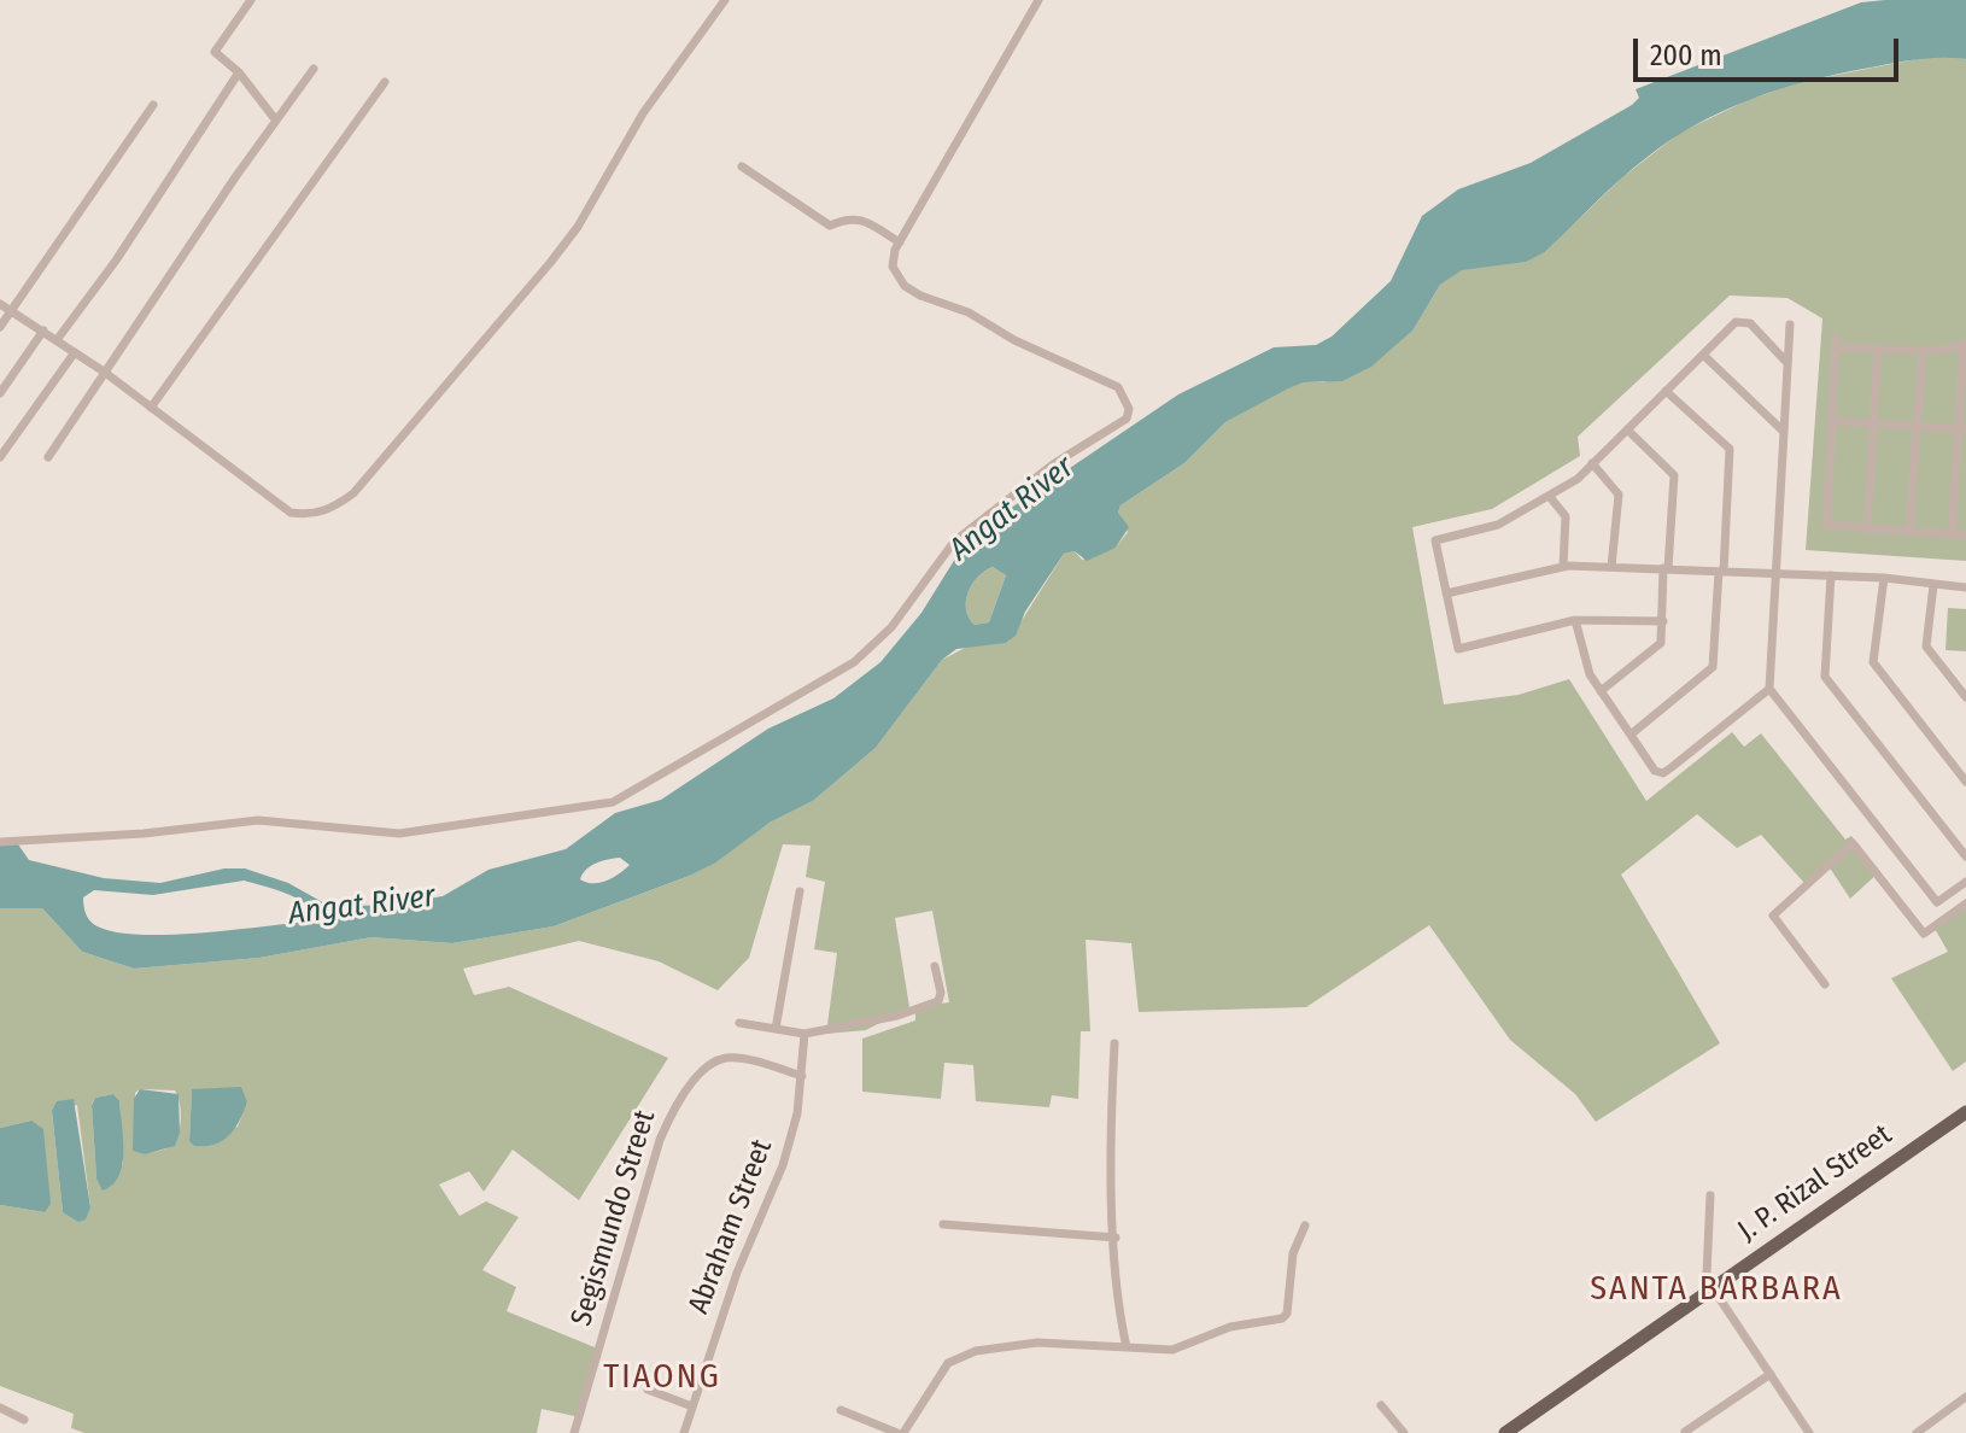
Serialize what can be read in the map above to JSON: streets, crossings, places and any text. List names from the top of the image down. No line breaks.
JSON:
{"streets":{"main road":["J. P. Rizal Street"],"street":["Segismundo Street","Abraham Street"]},"crossings":[["Segismundo Street","Abraham Street"]],"districts":["SANTA BARBARA","TIAONG"],"water":["Angat River"],"scale_bar":"200 m"}
